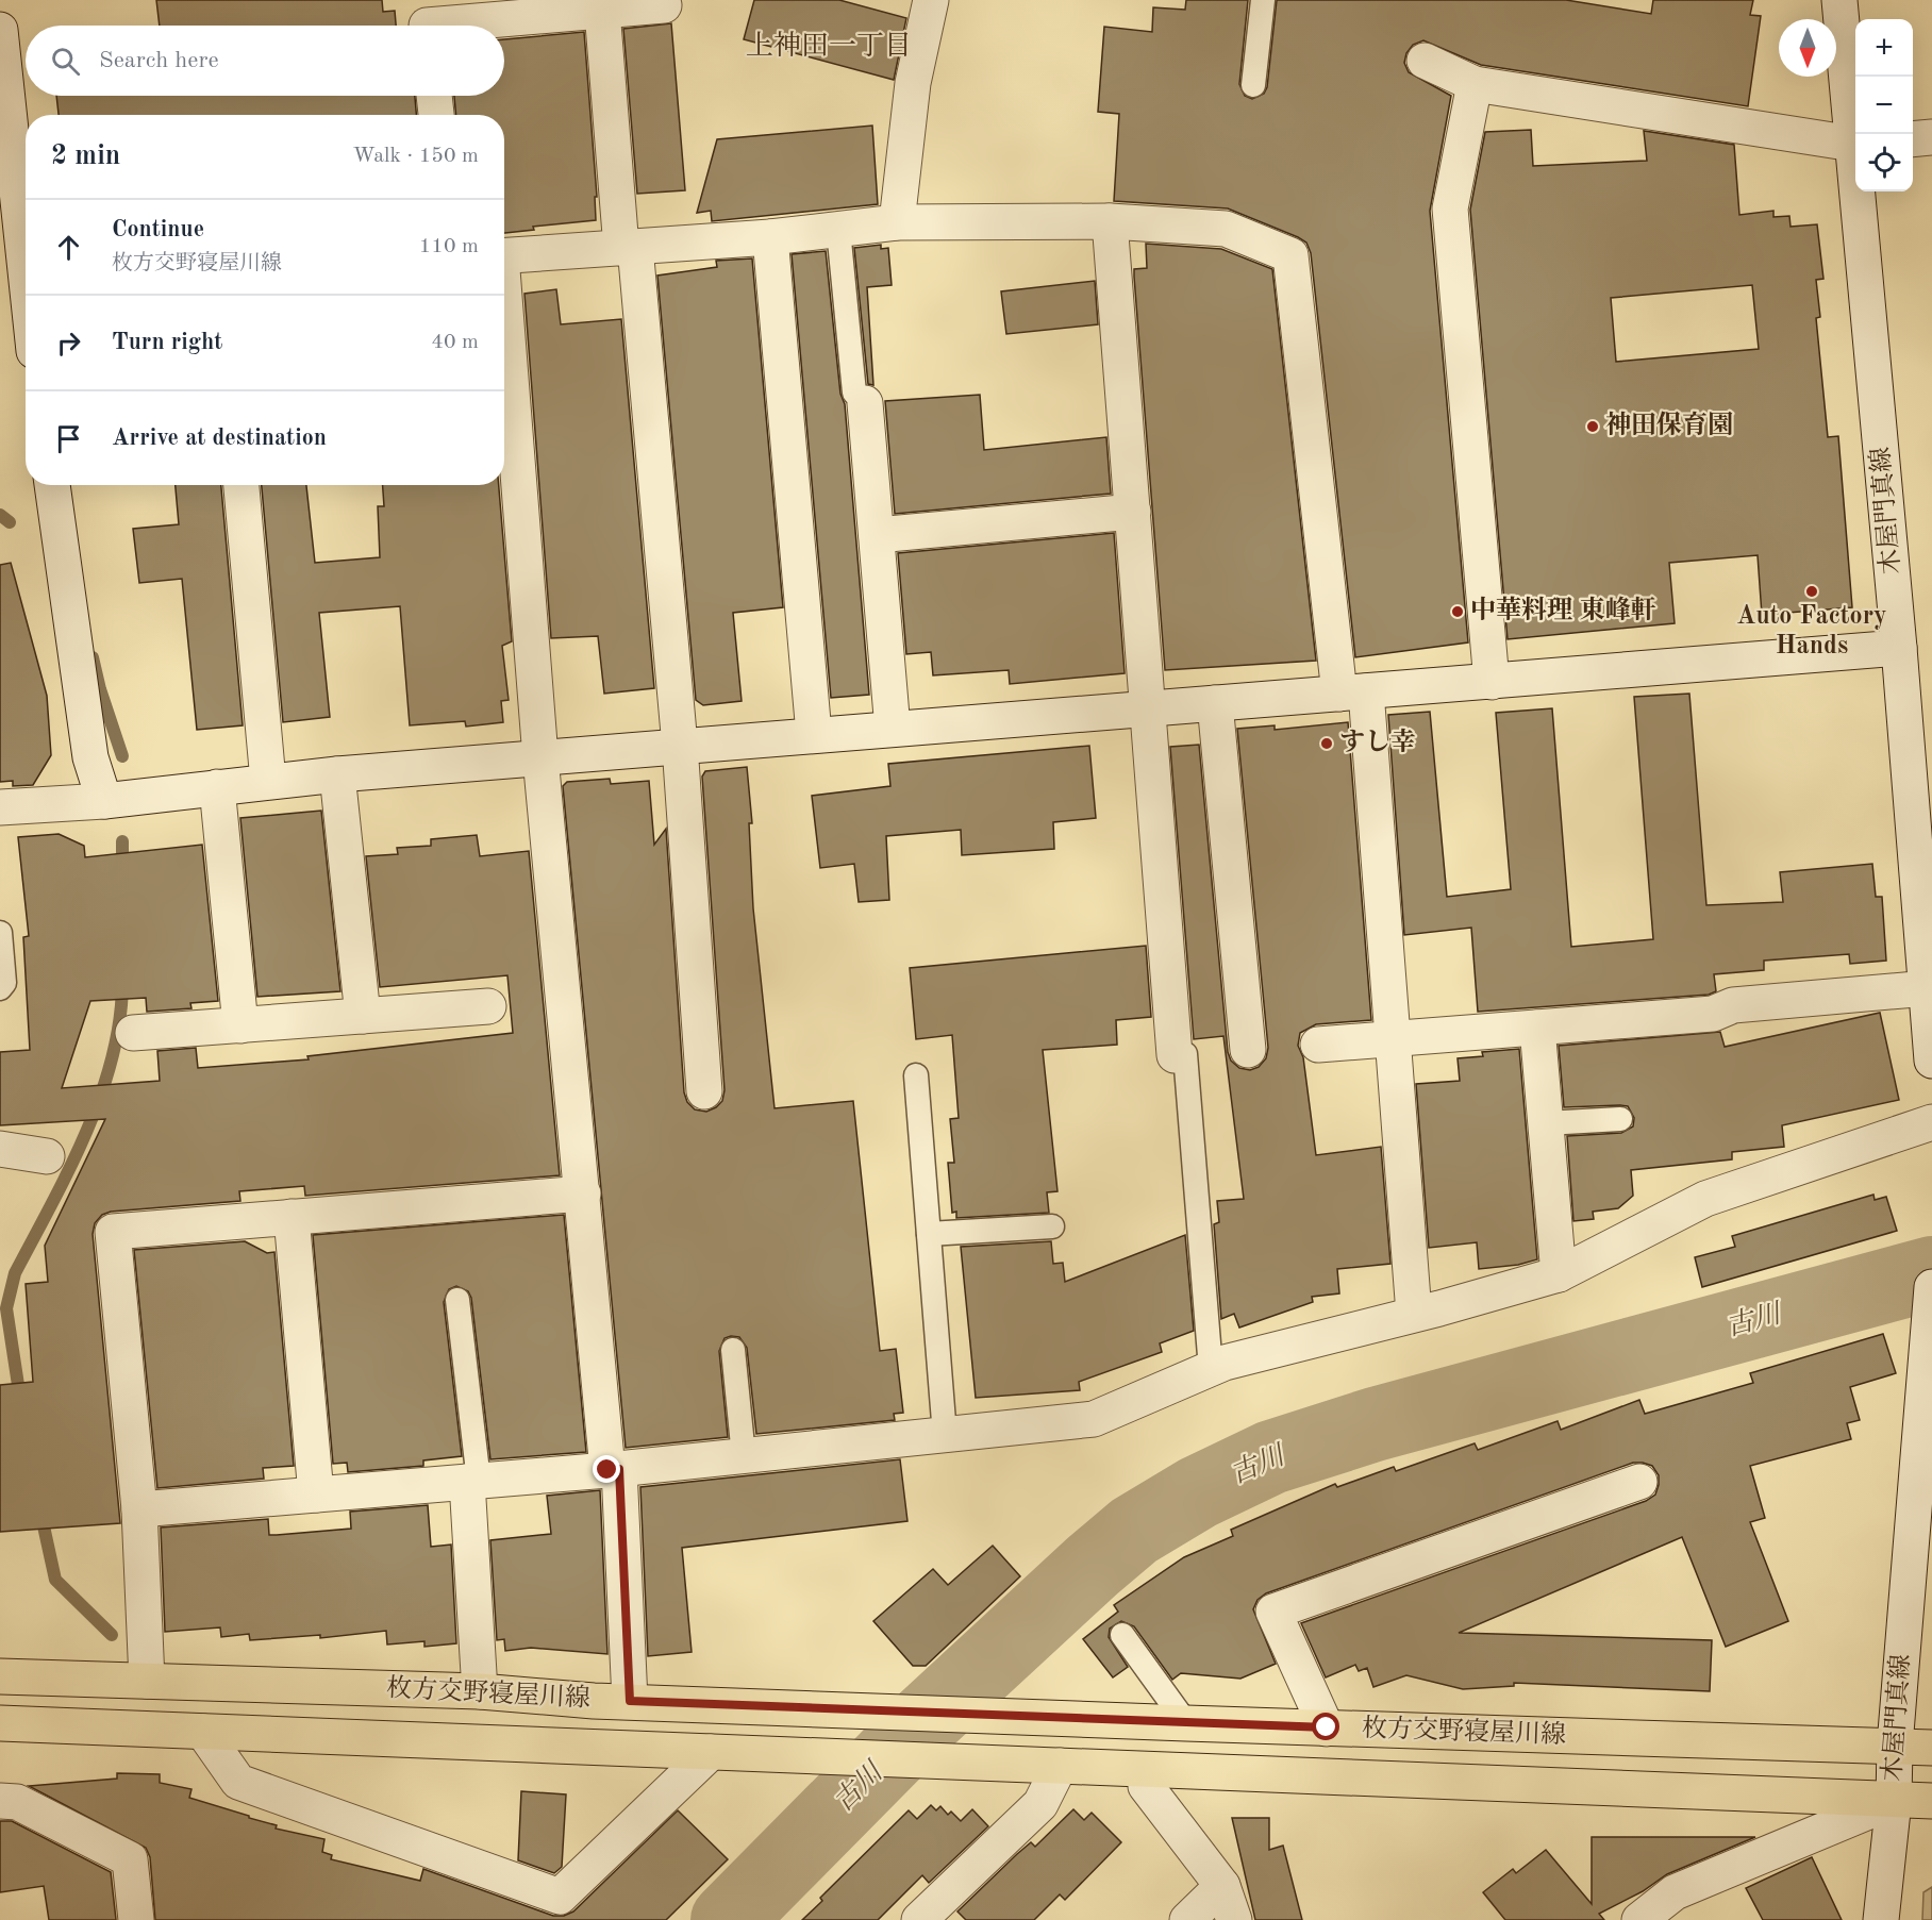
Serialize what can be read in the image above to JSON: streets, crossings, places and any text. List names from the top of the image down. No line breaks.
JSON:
{"streets":{"main road":["枚方交野寝屋川線"],"street":["木屋門真線"]},"crossings":[["木屋門真線","枚方交野寝屋川線"]],"districts":["上神田一丁目"],"water":["古川"],"places":["神田保育園","Auto Factory Hands","中華料理 東峰軒","すし幸"],"north":"bottom","page":{"map_buttons":["+","−"],"search":"Search here","heading":["2 min","Walk · 150 m"],"list":[["Continue","枚方交野寝屋川線","110 m"],["Turn right","40 m"],"Arrive at destination"]}}
